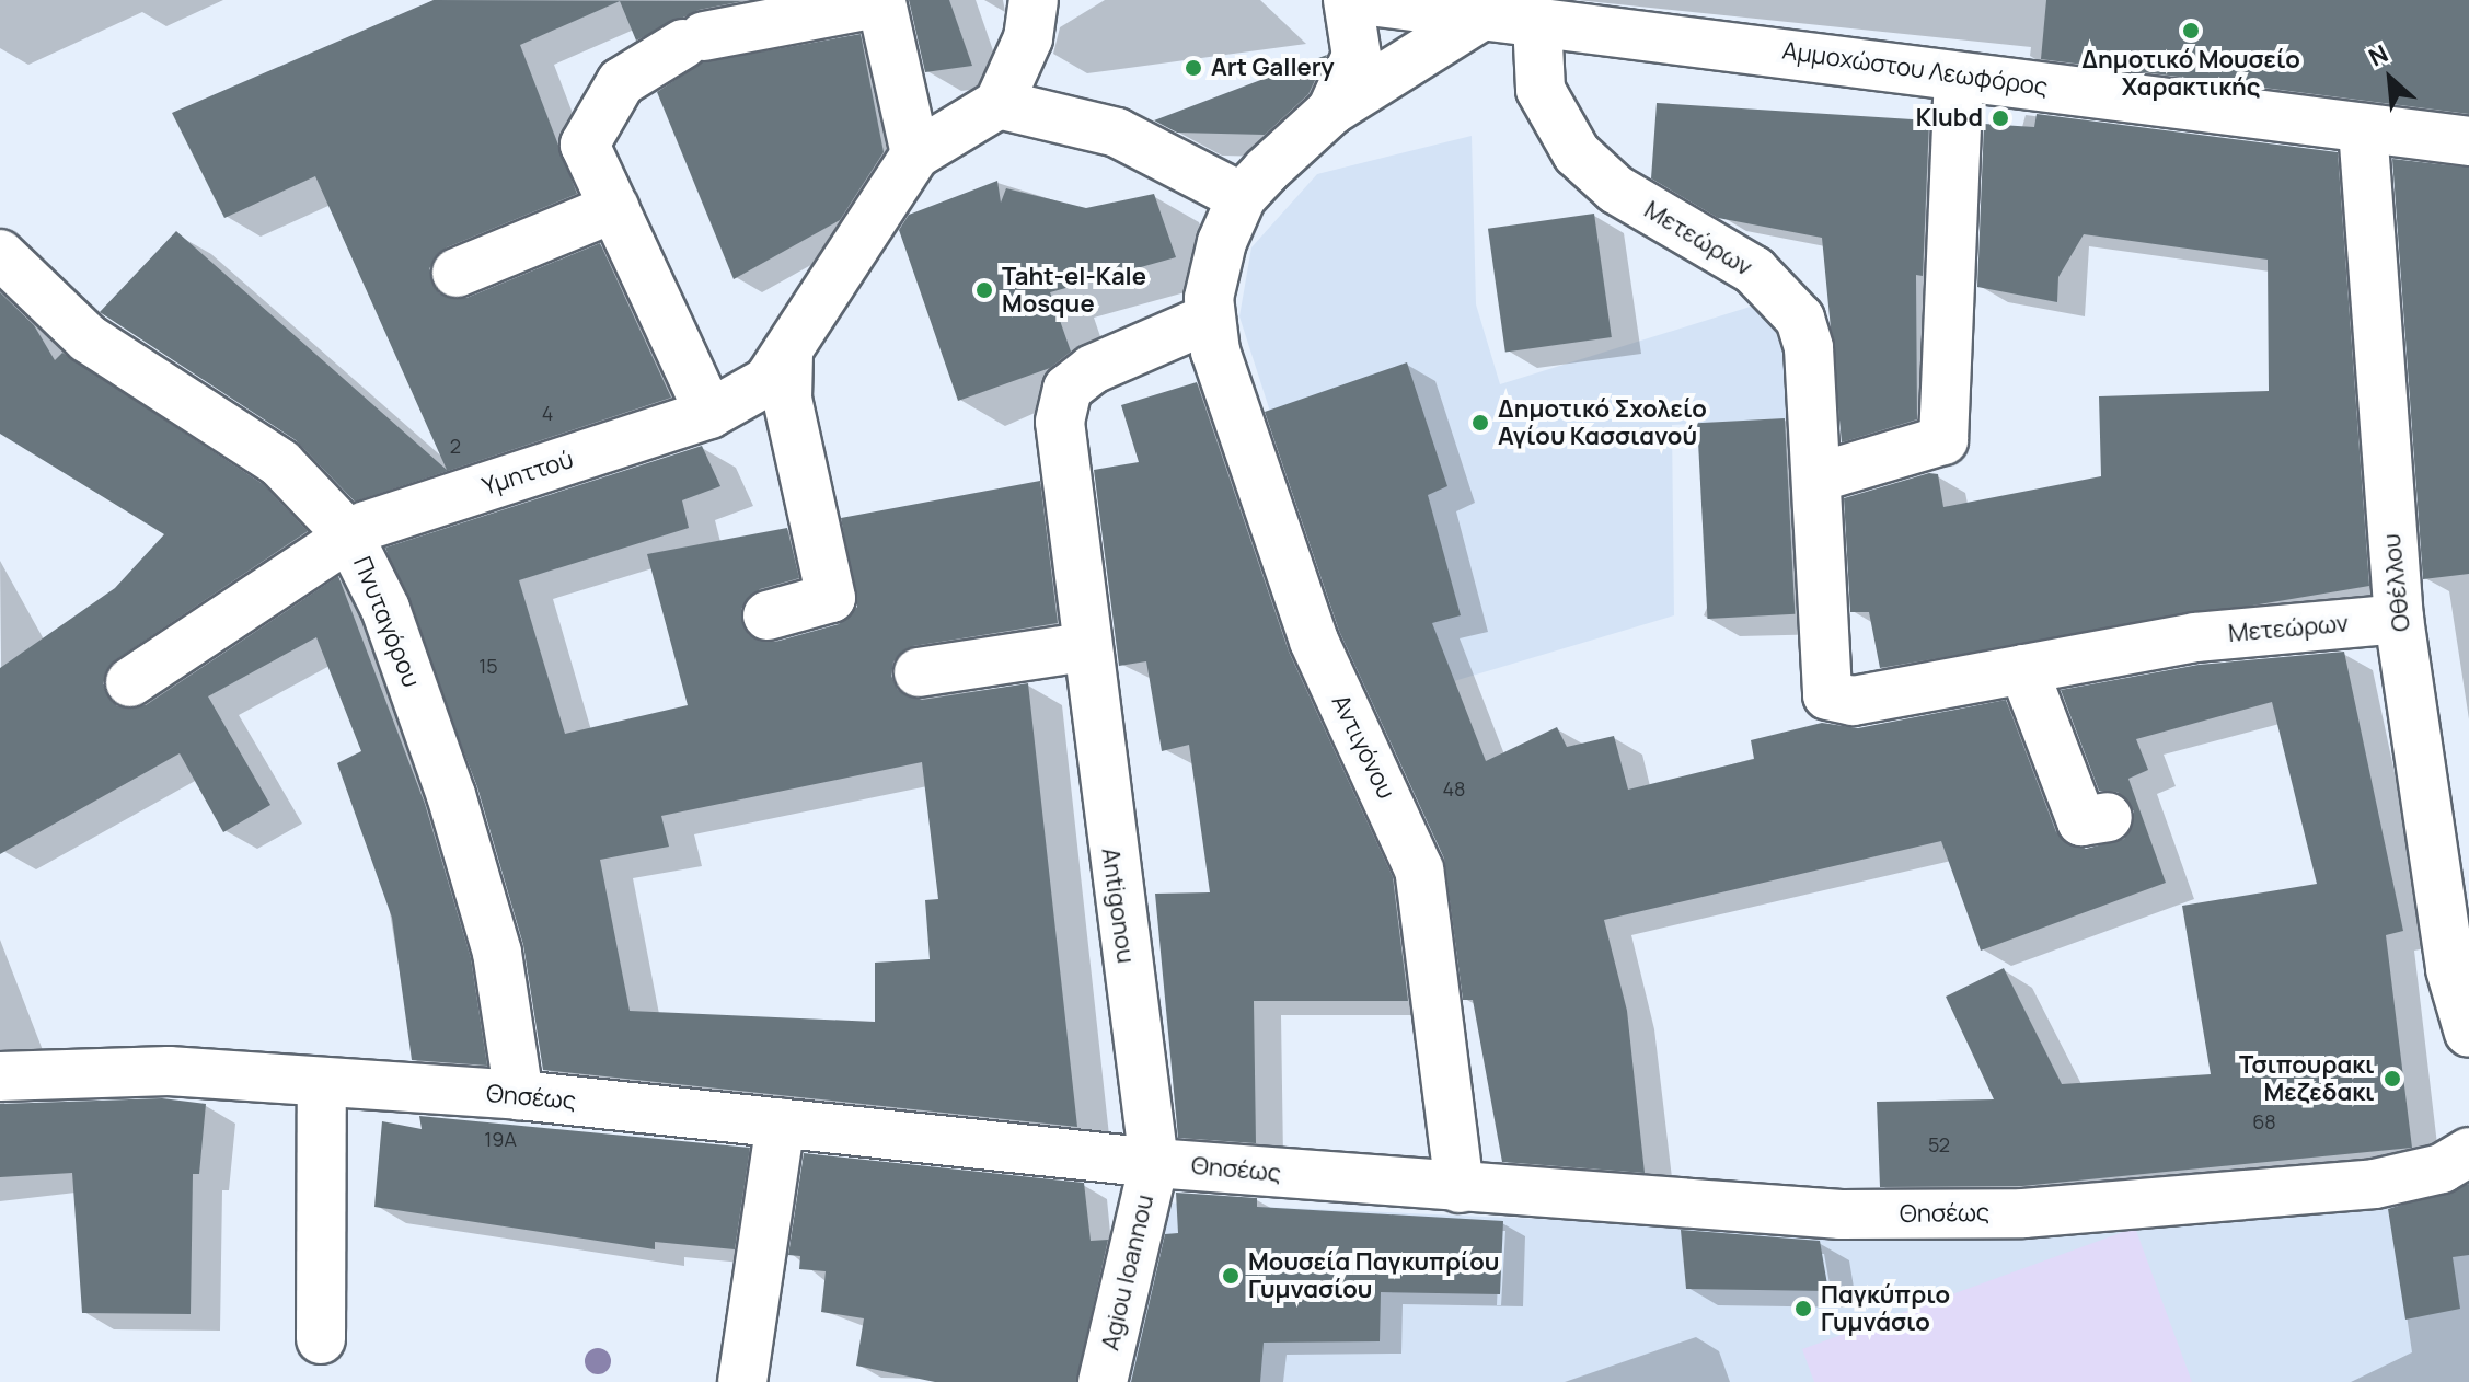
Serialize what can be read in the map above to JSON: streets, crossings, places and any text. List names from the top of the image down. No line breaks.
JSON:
{"streets":{"street":["Αμμοχώστου Λεωφόρος","Μετεώρων","Υμηττού","Οθέλλου","Πνυταγόρου","Αντιγόνου","Antigonou","Θησέως","Agiou Ioannou"]},"crossings":[["Αμμοχώστου Λεωφόρος","Μετεώρων"],["Αμμοχώστου Λεωφόρος","Οθέλλου"],["Αμμοχώστου Λεωφόρος","Αντιγόνου"],["Μετεώρων","Οθέλλου"],["Υμηττού","Πνυταγόρου"],["Πνυταγόρου","Θησέως"],["Αντιγόνου","Antigonou"],["Αντιγόνου","Θησέως"],["Antigonou","Θησέως"],["Antigonou","Agiou Ioannou"],["Θησέως","Agiou Ioannou"]],"places":["Δημοτικό Μουσείο Χαρακτικής","Art Gallery","Klubd","Taht-el-Kale Mosque","Δημοτικό Σχολείο Αγίου Κασσιανού","Τσιπουρακι Μεζεδακι","Μουσεία Παγκυπρίου Γυμνασίου","Παγκύπριο Γυμνάσιο"],"house_numbers":["4","2","15","48","68","19A","52"],"north":"top left"}
